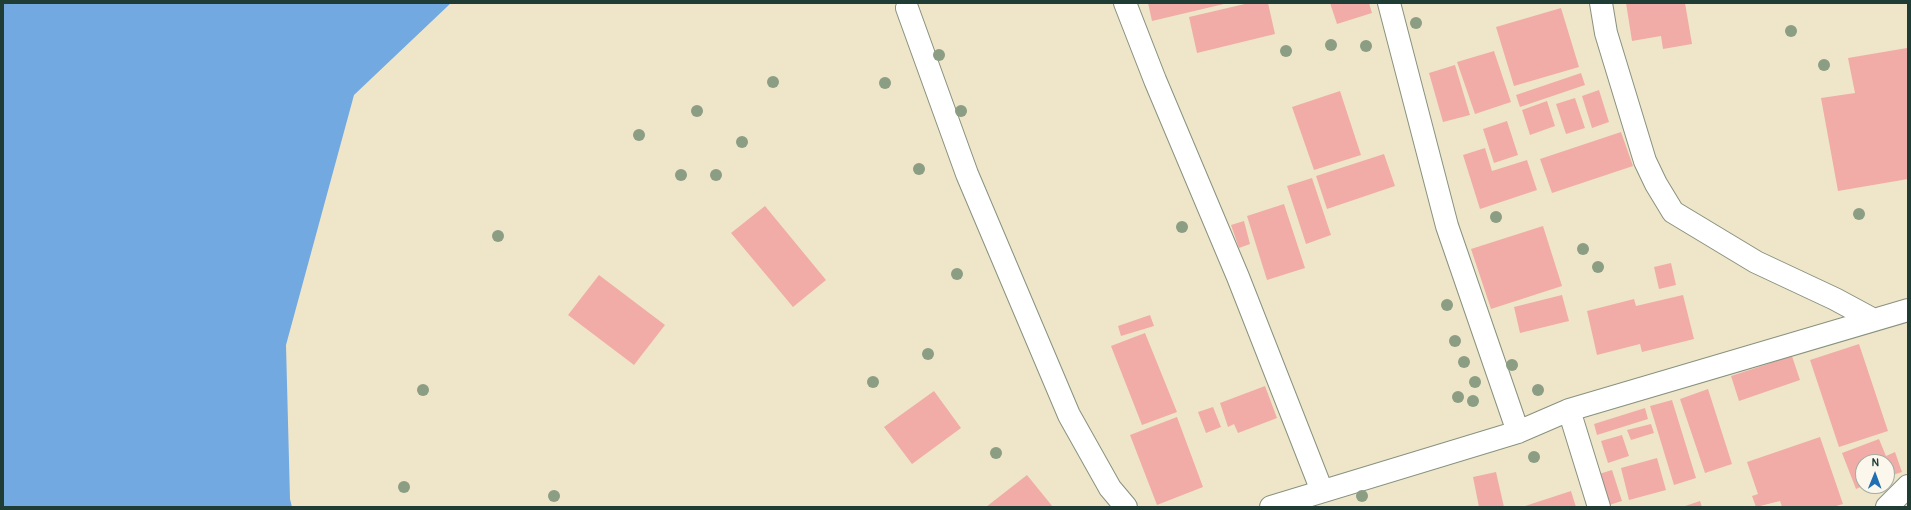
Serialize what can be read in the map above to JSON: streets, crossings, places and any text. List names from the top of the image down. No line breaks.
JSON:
{"north":"top"}
